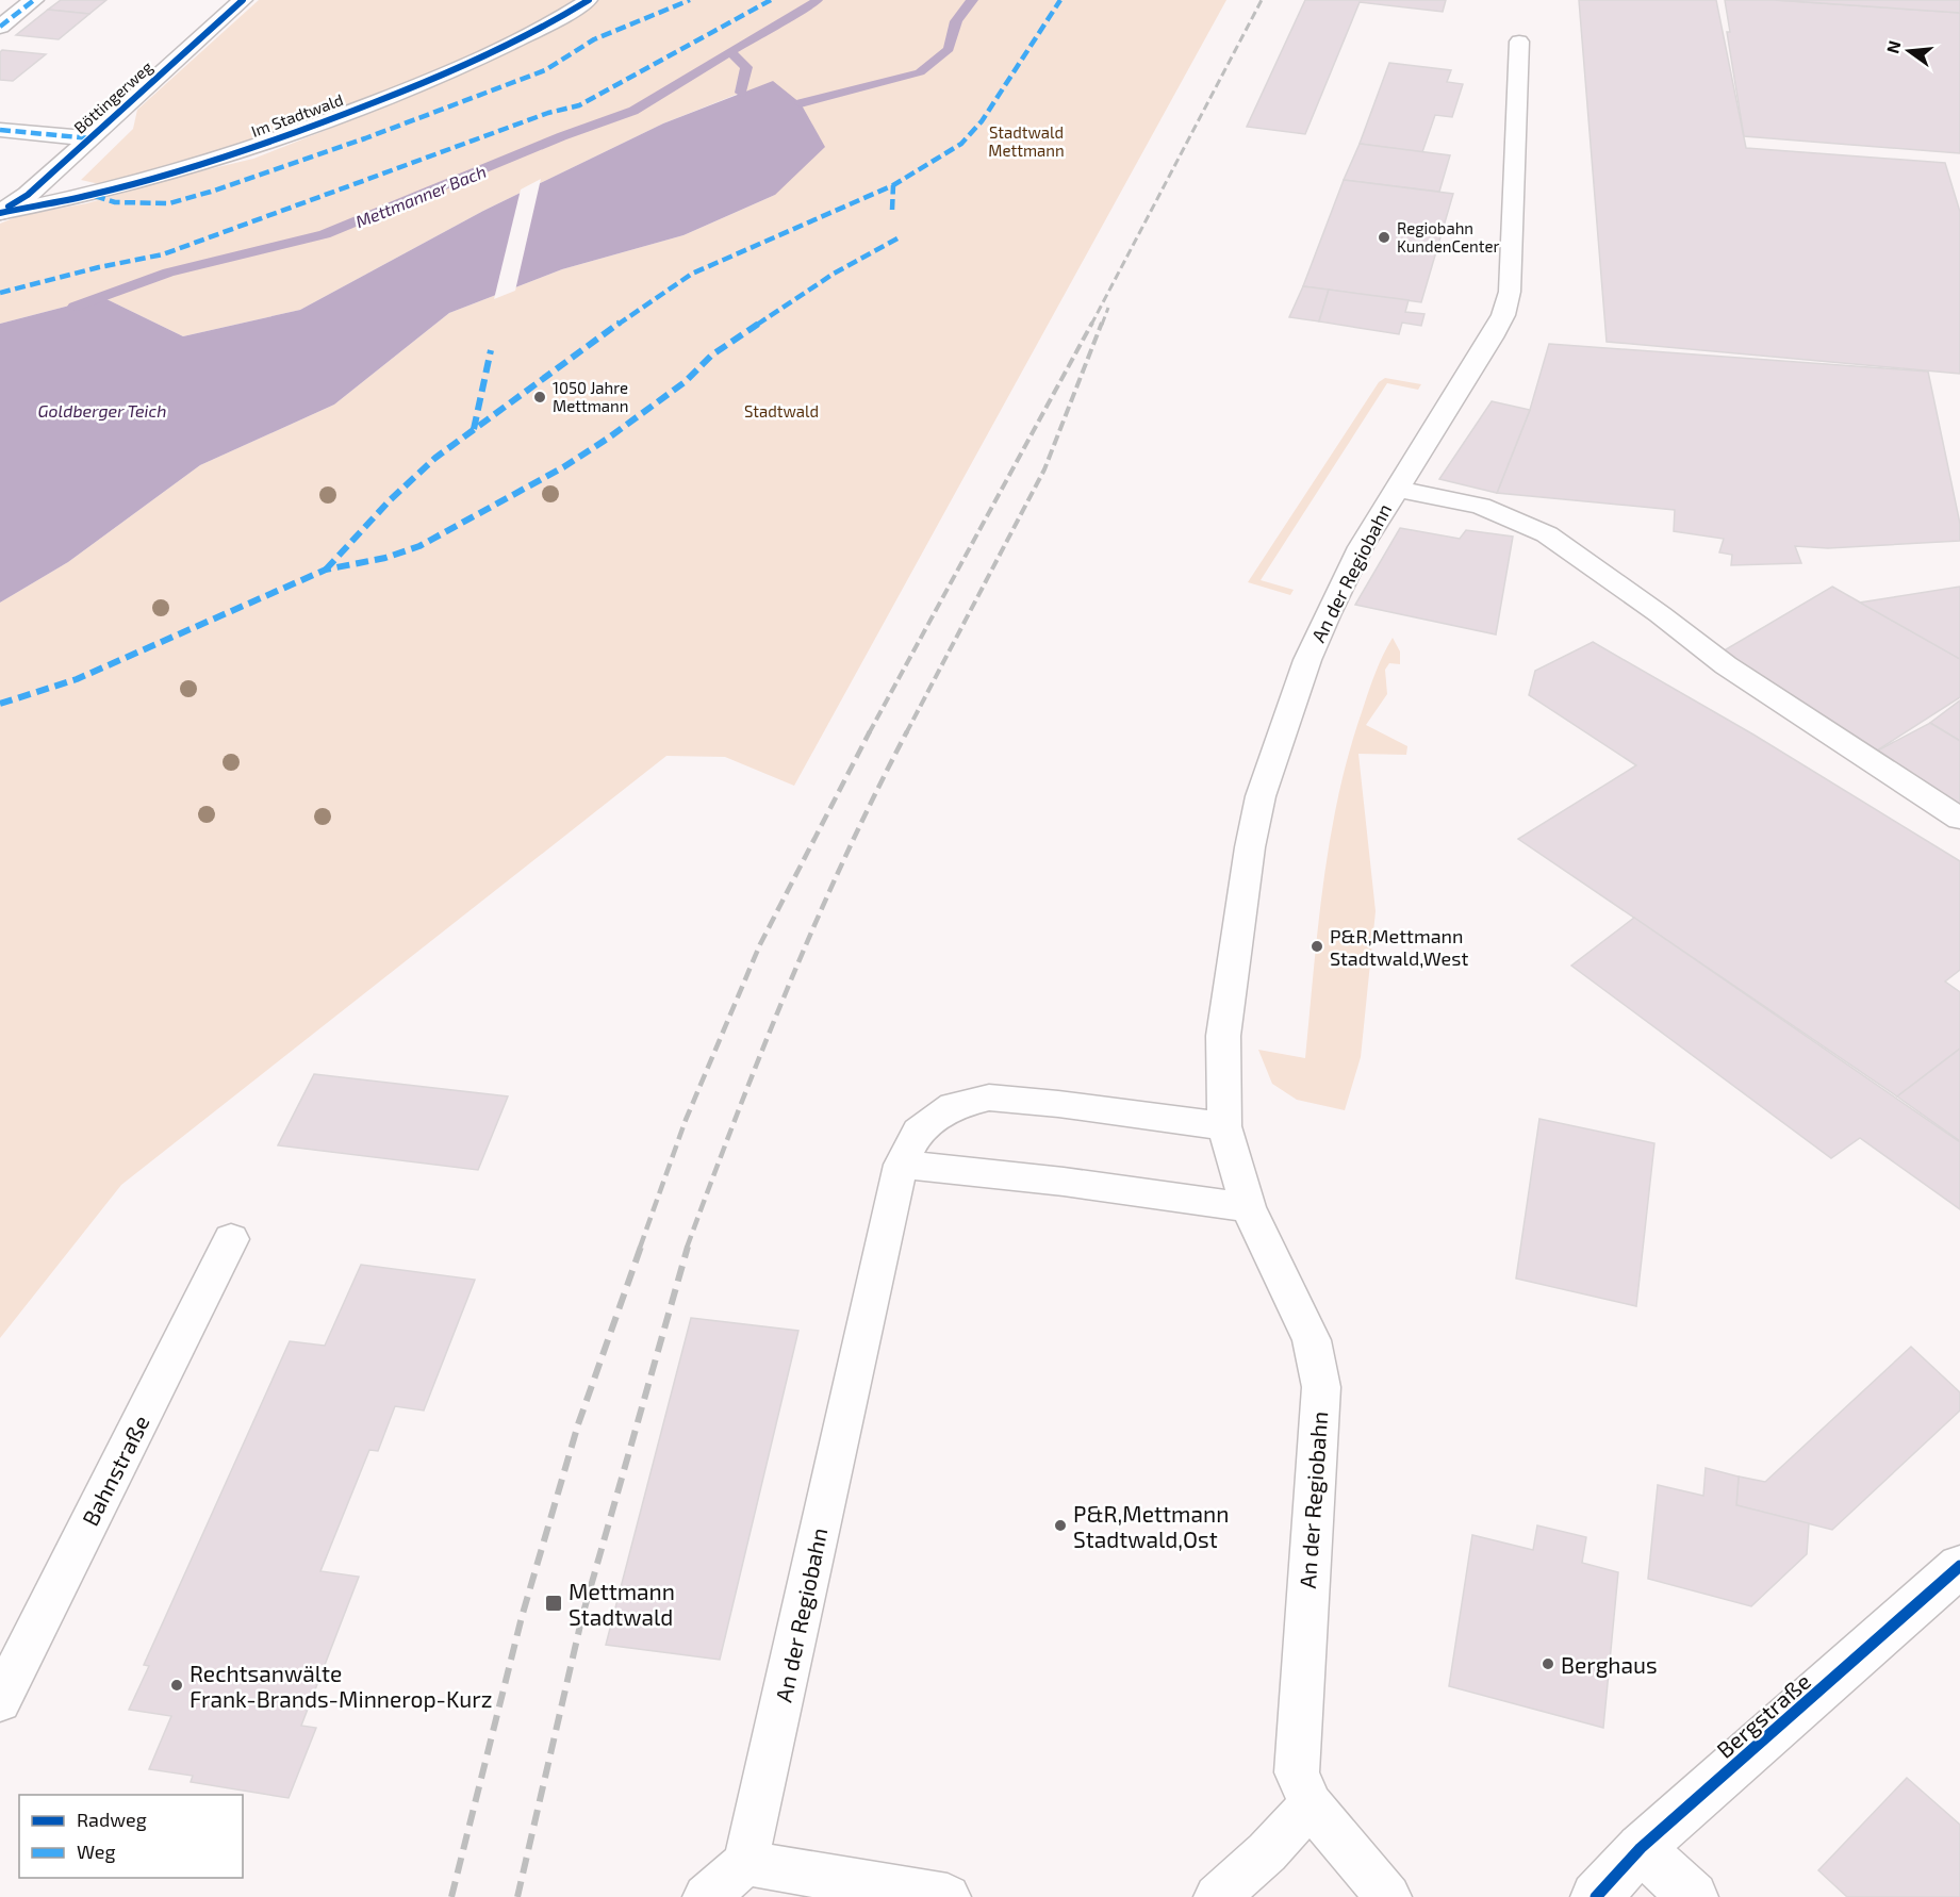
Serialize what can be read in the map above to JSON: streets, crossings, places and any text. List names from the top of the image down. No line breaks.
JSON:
{"streets":{"street":["Böttingerweg","Bergstraße"],"lane":["Im Stadtwald","An der Regiobahn","Bahnstraße"]},"crossings":[["Böttingerweg","Im Stadtwald"]],"water":["Mettmanner Bach","Goldberger Teich"],"parks":["Stadtwald Mettmann","Stadtwald"],"places":{"other":["Regiobahn KundenCenter","1050 Jahre Mettmann","P&R,Mettmann Stadtwald,West","P&R,Mettmann Stadtwald,Ost","Berghaus","Rechtsanwälte Frank-Brands-Minnerop-Kurz"],"transit":["Mettmann Stadtwald"]},"legend":["Radweg","Weg"],"north":"left"}
